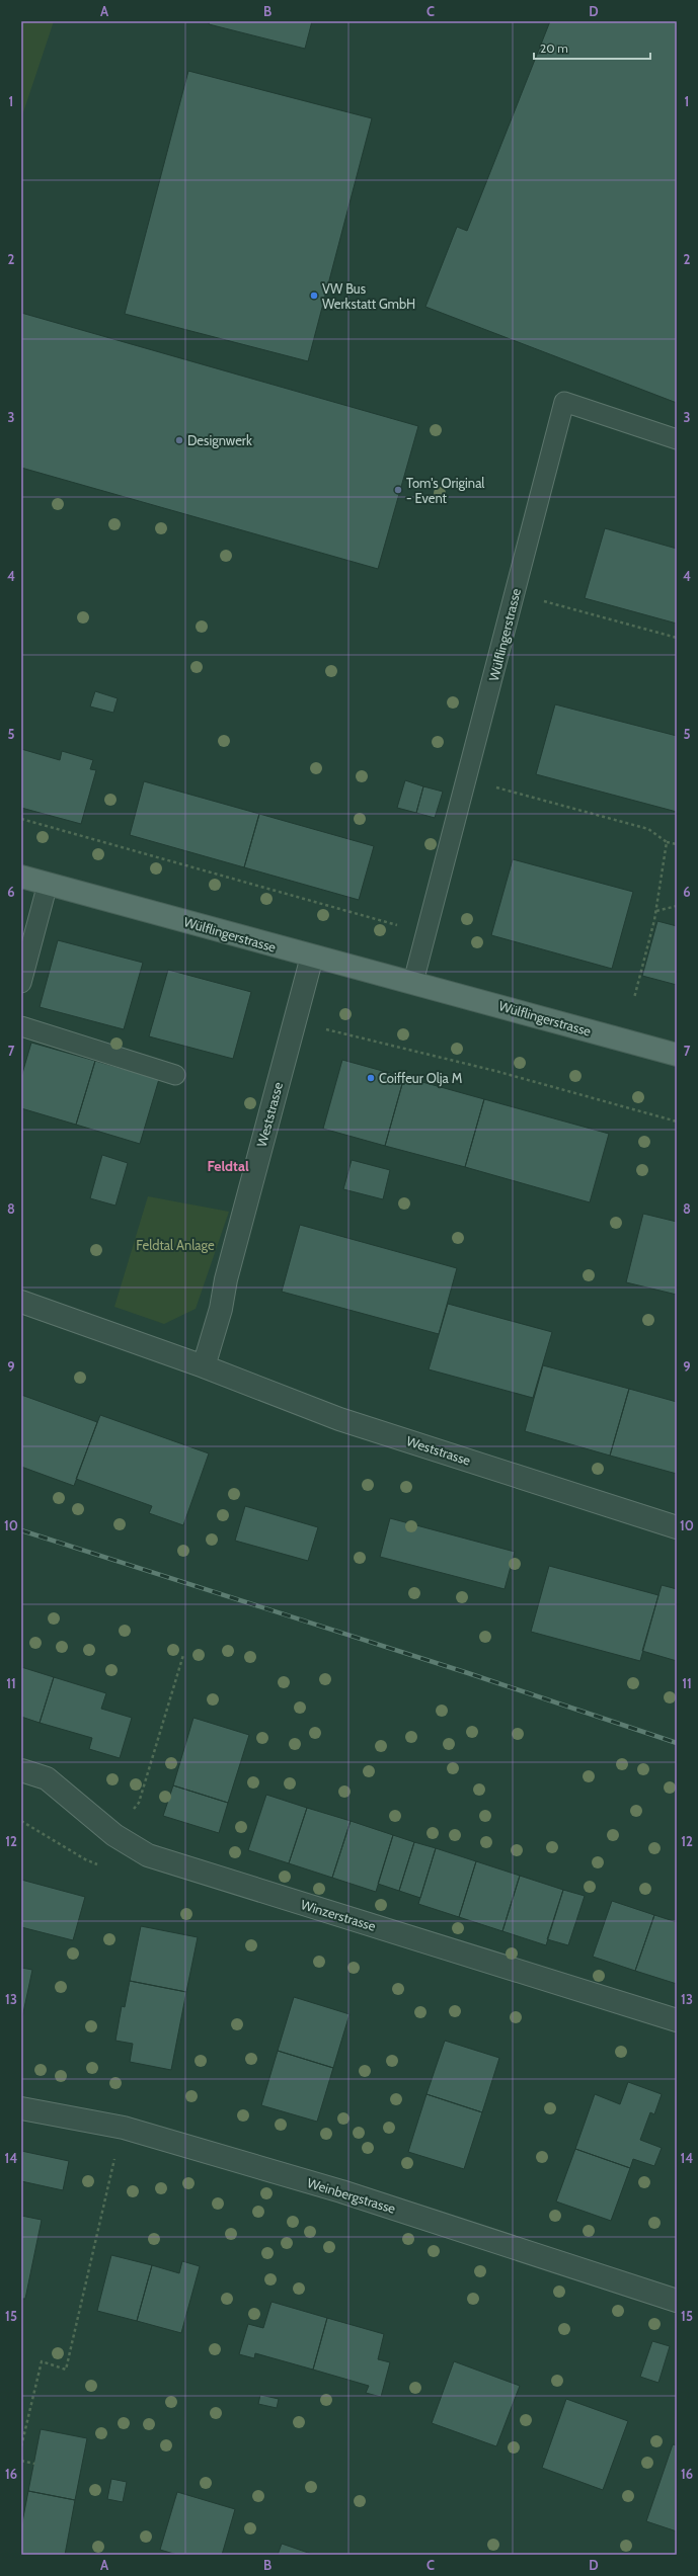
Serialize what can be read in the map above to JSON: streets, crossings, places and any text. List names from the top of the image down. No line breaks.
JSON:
{"streets":{"main road":["Wülflingerstrasse"],"street":["Weststrasse","Winzerstrasse","Weinbergstrasse"]},"crossings":[["Wülflingerstrasse","Weststrasse"]],"districts":["Feldtal"],"parks":["Feldtal Anlage"],"places":["VW Bus Werkstatt GmbH","Designwerk","Tom's Original - Event","Coiffeur Olja M"],"scale_bar":"20 m","grid":{"columns":["A","B","C","D"],"rows":["1","2","3","4","5","6","7","8","9","10","11","12","13","14","15","16"]}}
